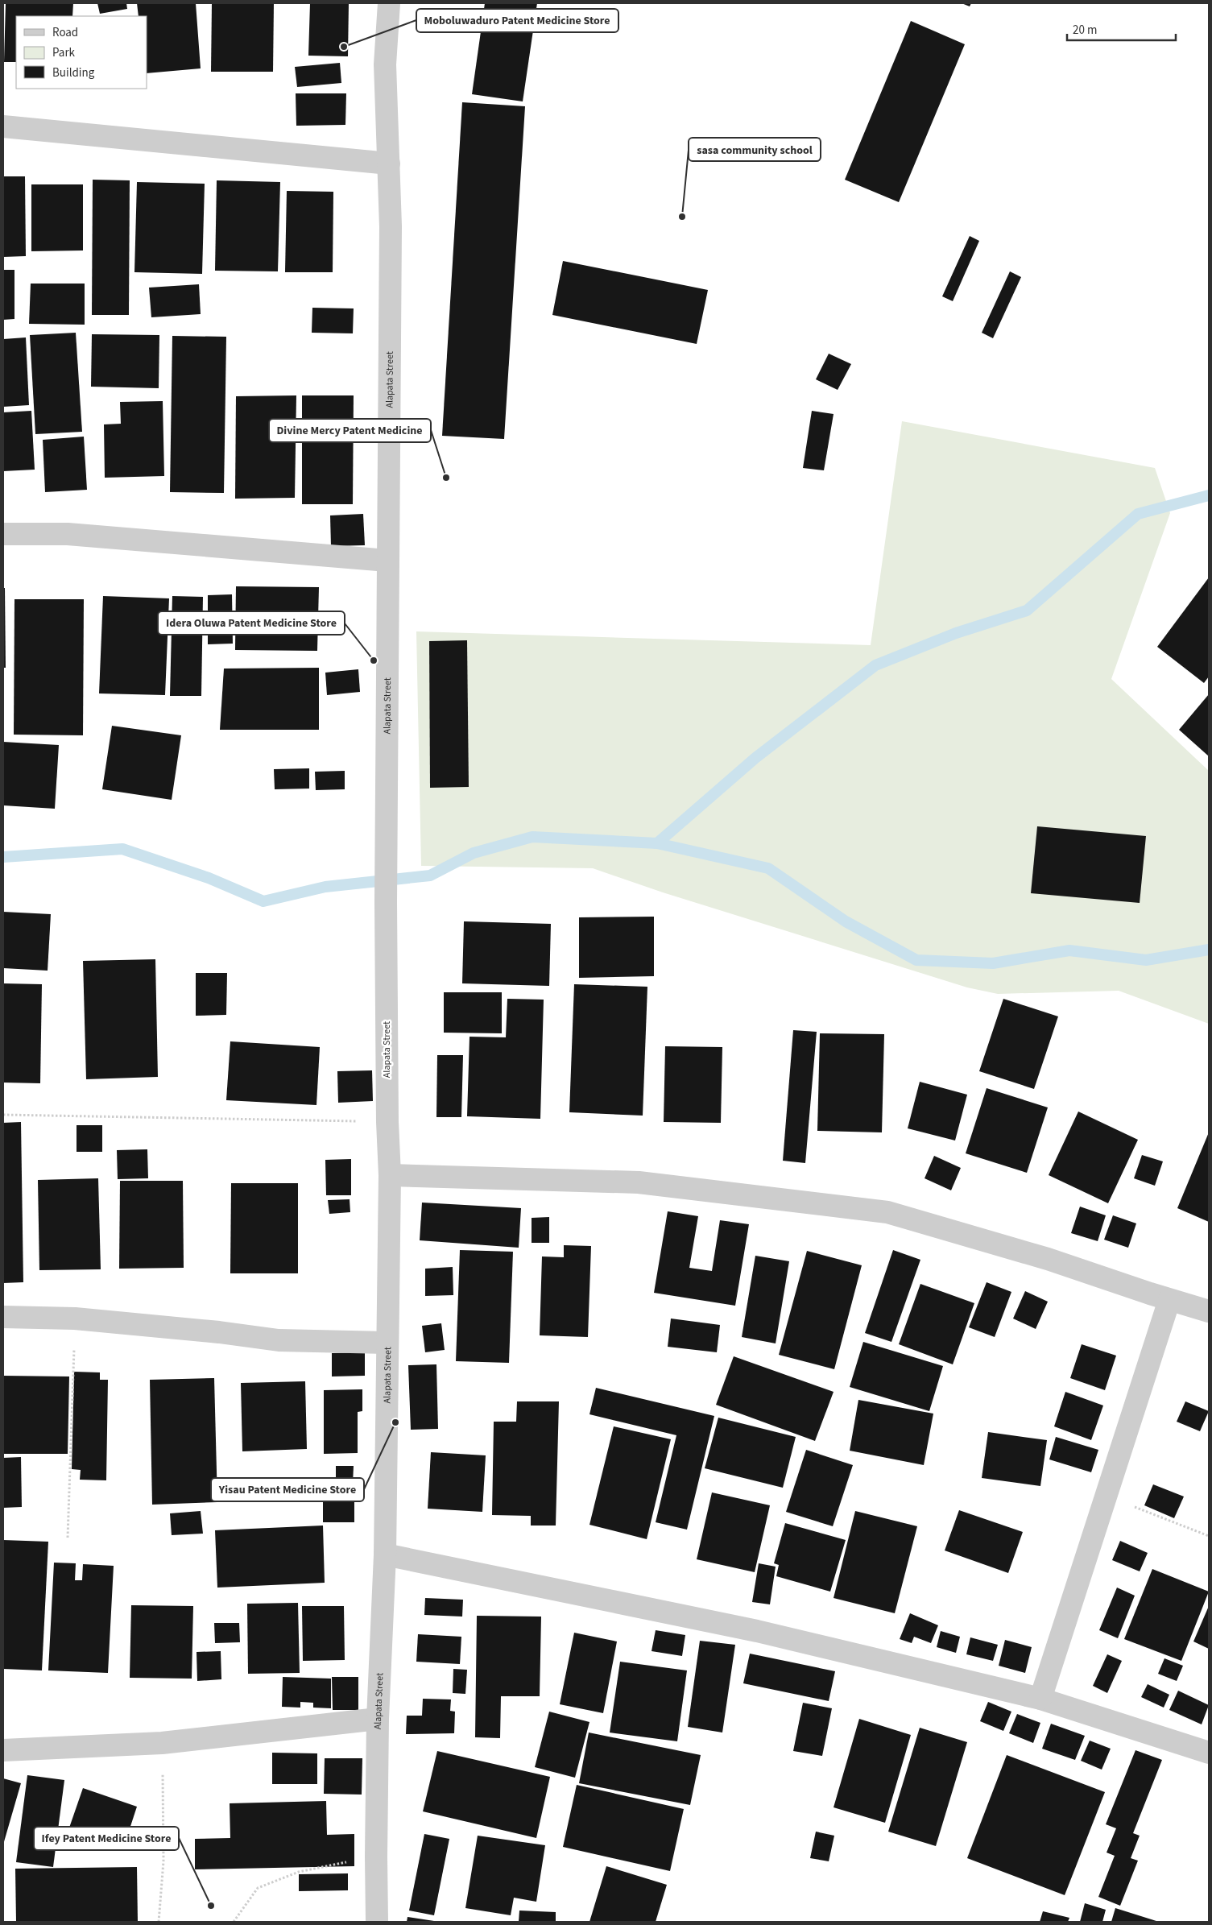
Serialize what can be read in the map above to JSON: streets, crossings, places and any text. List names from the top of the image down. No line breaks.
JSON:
{"streets":{"street":["Alapata Street"]},"places":["Moboluwaduro Patent Medicine Store","sasa community school","Divine Mercy Patent Medicine","Idera Oluwa Patent Medicine Store","Yisau Patent Medicine Store","Ifey Patent Medicine Store"],"legend":["Road","Park","Building"],"scale_bar":"20 m"}
